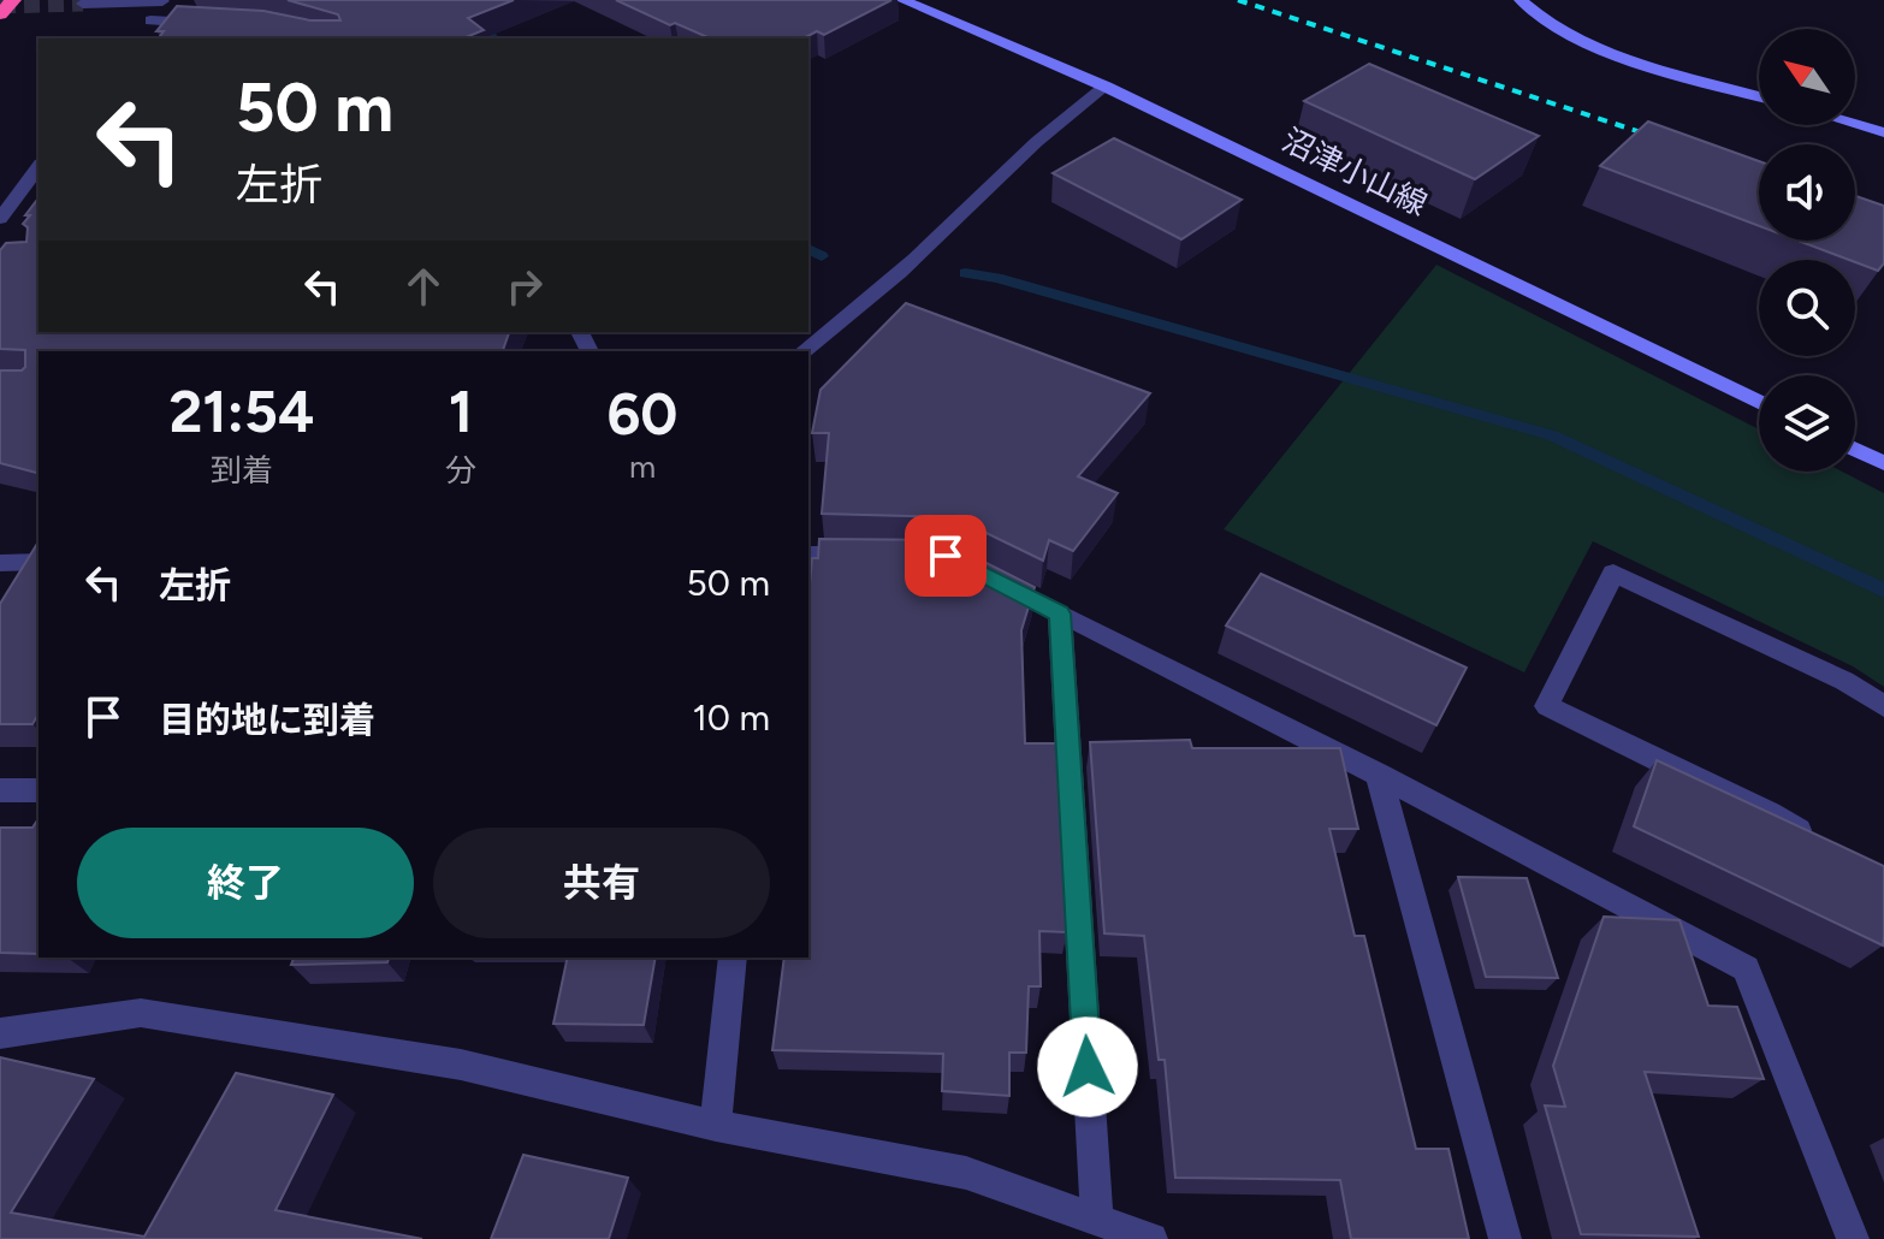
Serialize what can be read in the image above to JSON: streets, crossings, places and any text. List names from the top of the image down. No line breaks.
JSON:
{"streets":{"main road":["沼津小山線"]},"north":"top left","page":{"turn":["50 m","左折"],"eta":["21:54","到着","1","分","60","m"],"list":[{"name":"左折","value":"50 m"},{"name":"目的地に到着","value":"10 m"}],"buttons":["終了","共有"]}}
